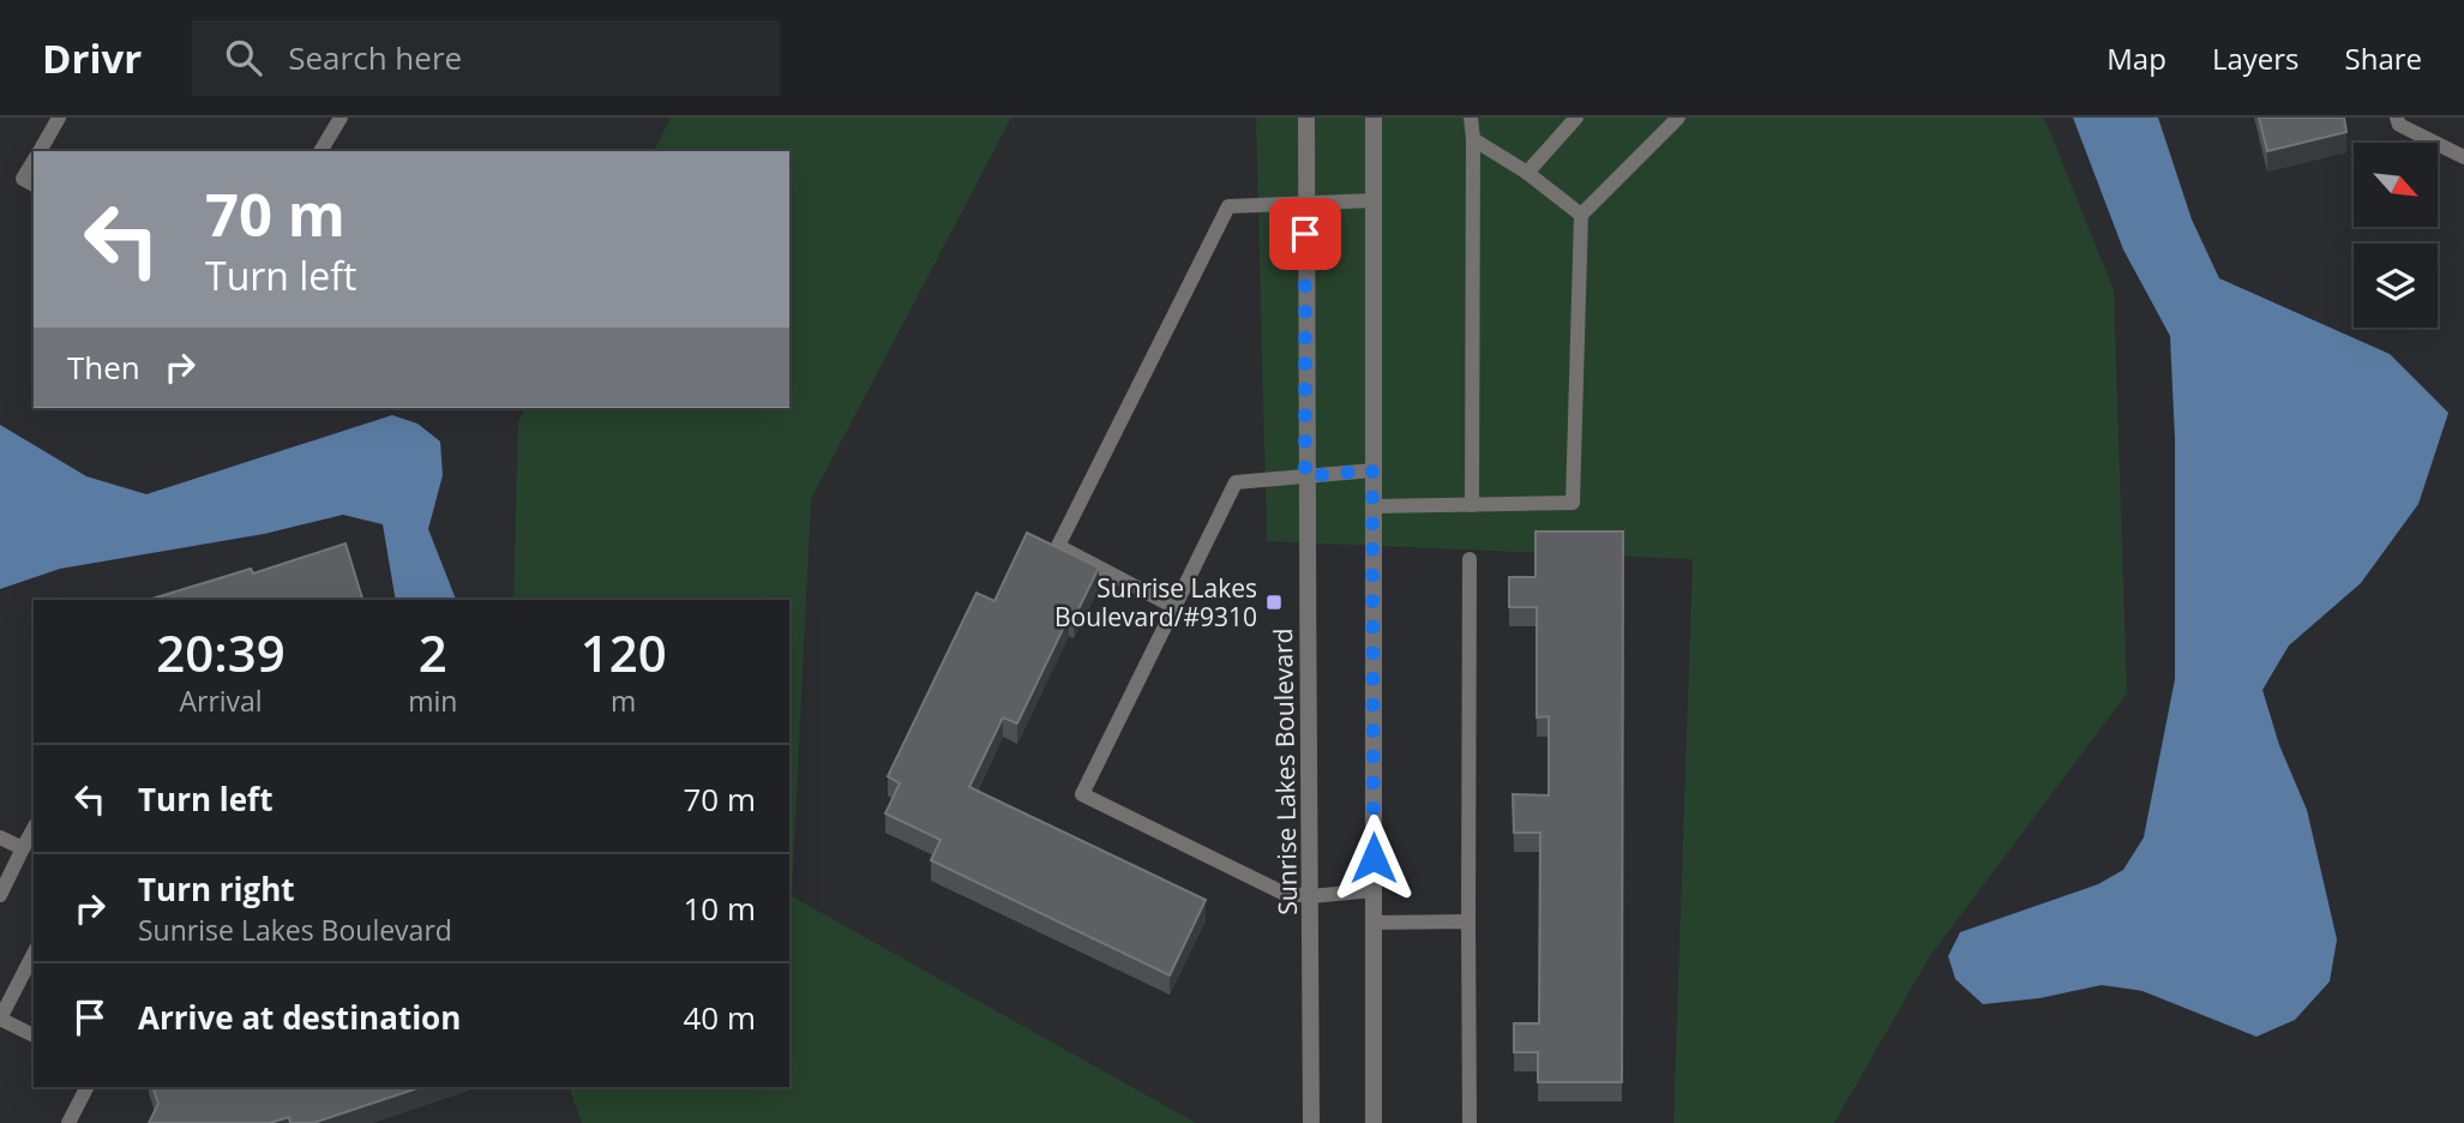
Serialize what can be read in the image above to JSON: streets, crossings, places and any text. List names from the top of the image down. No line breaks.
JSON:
{"streets":{"street":["Sunrise Lakes Boulevard"]},"places":{"transit":["Sunrise Lakes Boulevard/#9310"]},"north":"bottom right","page":{"header":"Drivr","search":"Search here","nav":["Map","Layers","Share"],"turn":["70 m","Turn left"],"then":"Then","eta":["20:39","Arrival","2","min","120","m"],"list":[{"name":"Turn left","value":"70 m"},{"name":"Turn right","note":"Sunrise Lakes Boulevard","value":"10 m"},{"name":"Arrive at destination","value":"40 m"}]}}
